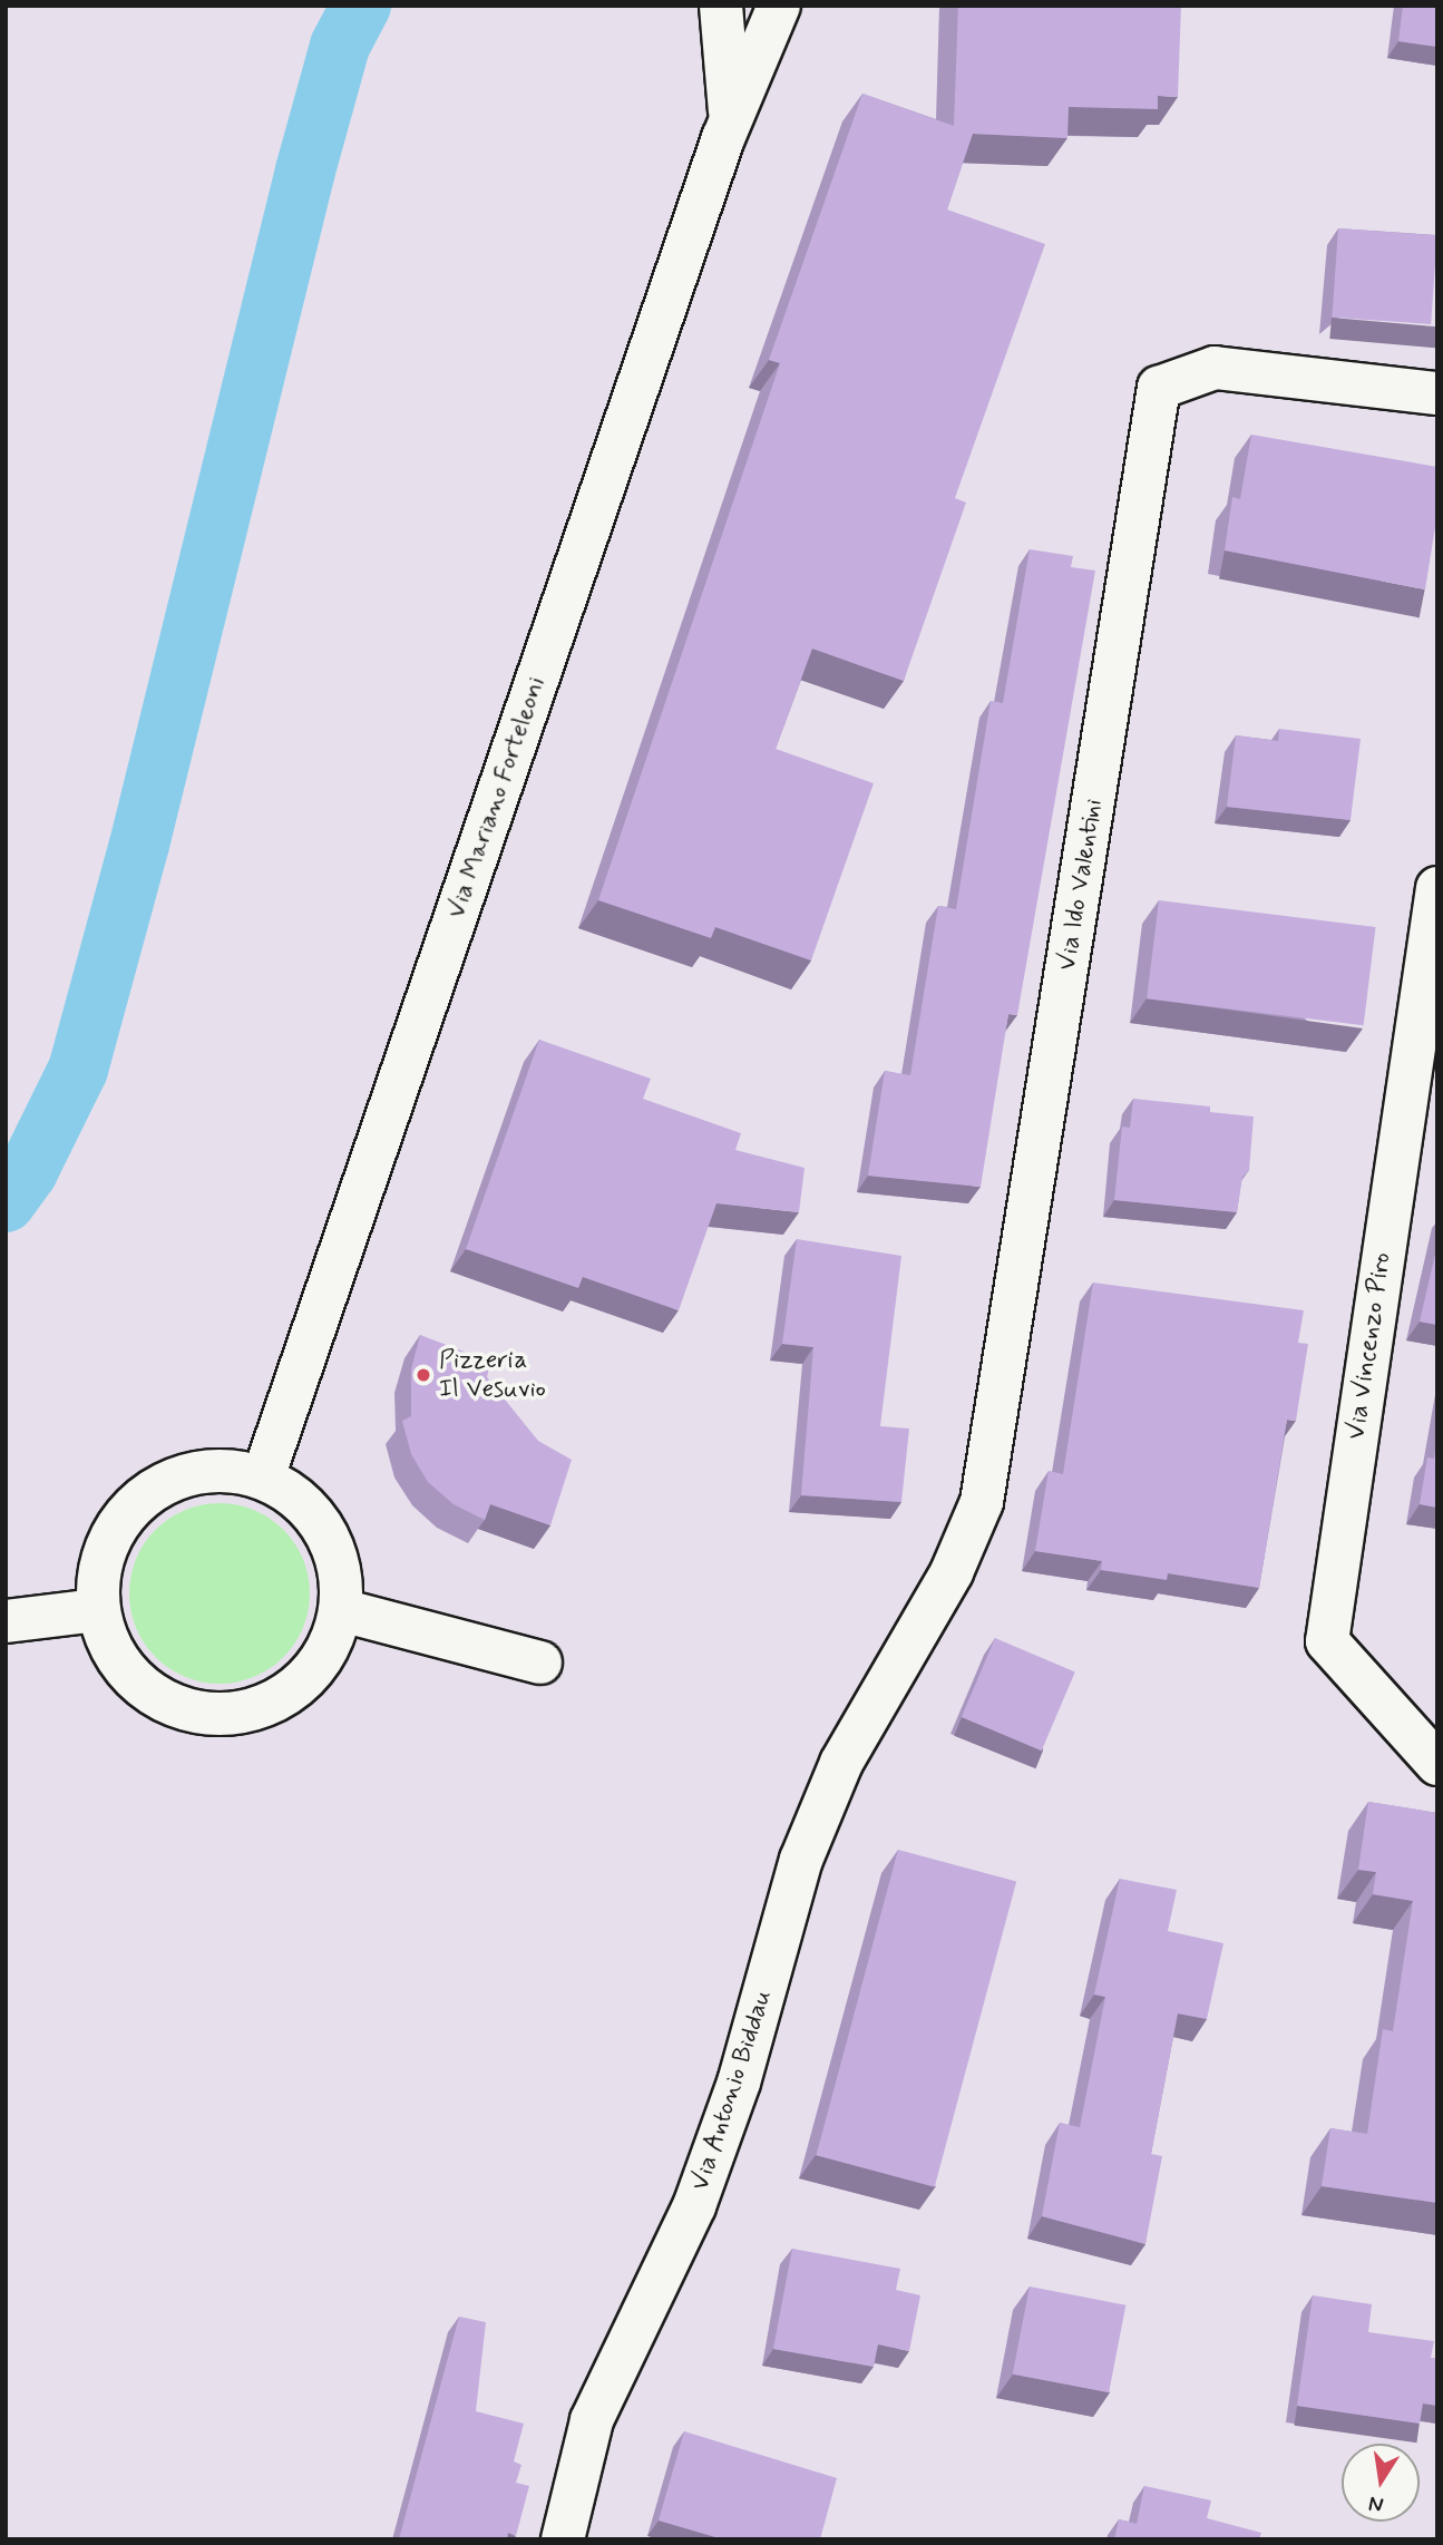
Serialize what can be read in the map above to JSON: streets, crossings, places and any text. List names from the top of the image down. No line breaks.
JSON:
{"streets":{"street":["Via Mariano Forteleoni","Via Ido Valentini","Via Vincenzo Piro","Via Antonio Biddau"]},"crossings":[["Via Ido Valentini","Via Antonio Biddau"]],"places":["Pizzeria Il Vesuvio"],"north":"bottom"}
